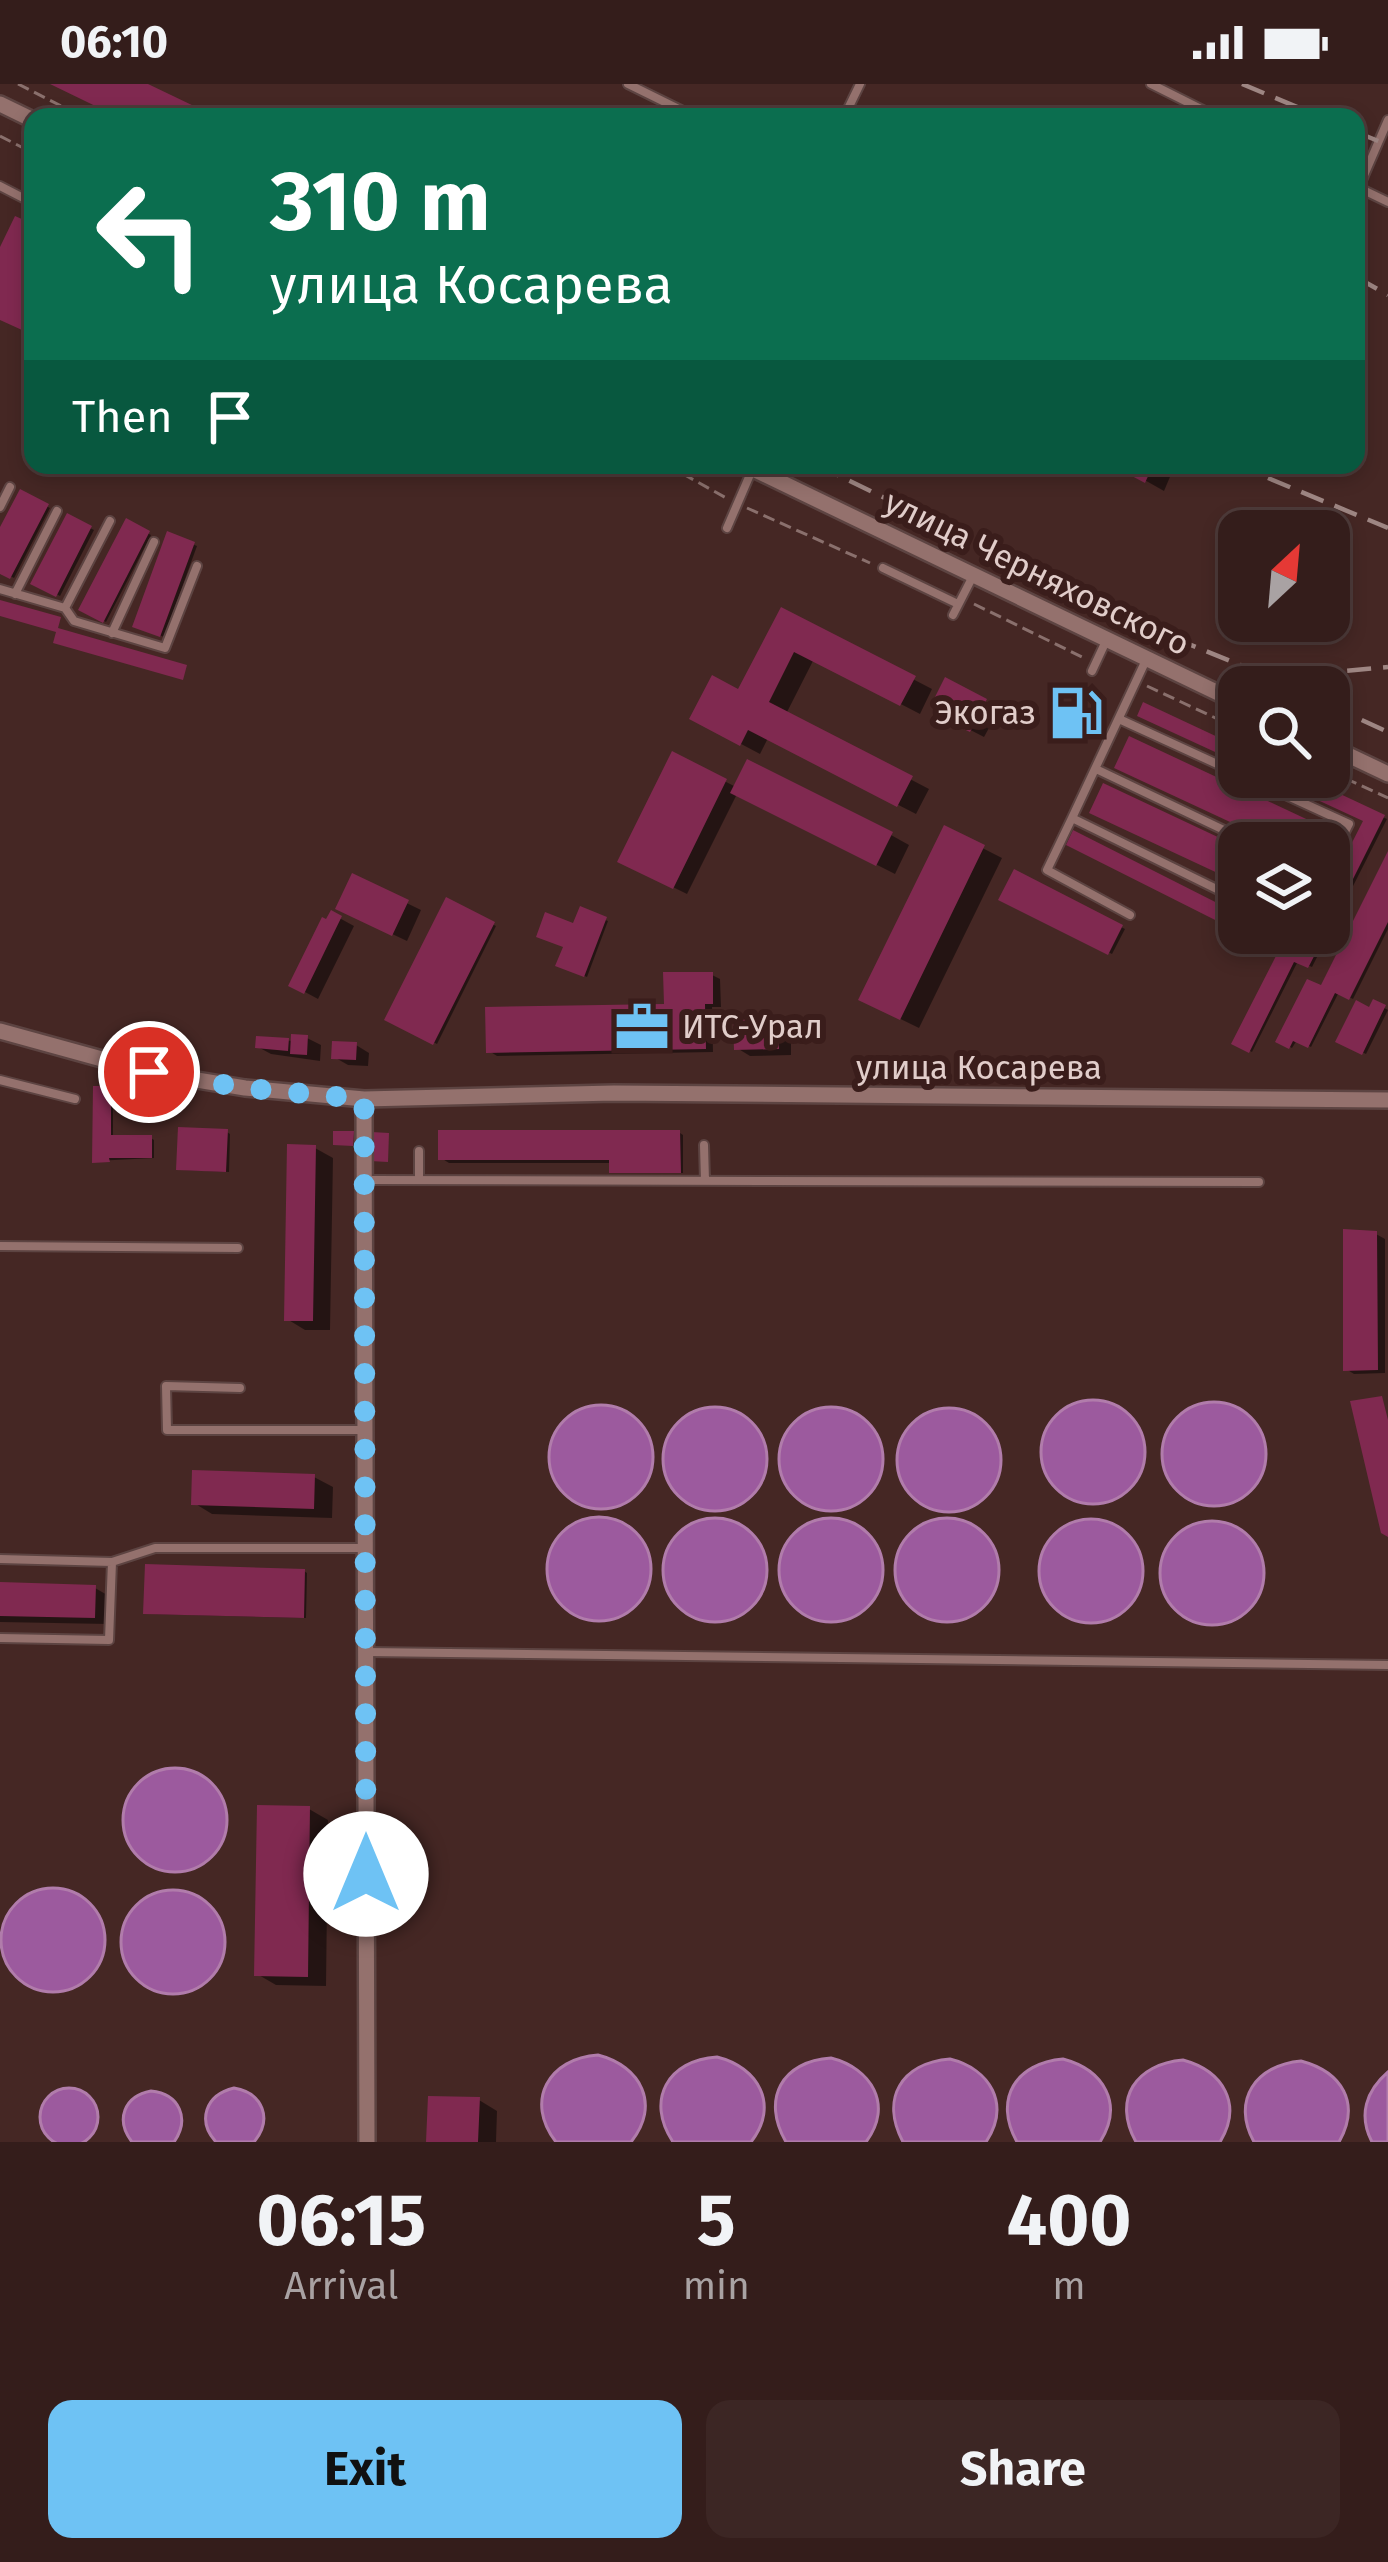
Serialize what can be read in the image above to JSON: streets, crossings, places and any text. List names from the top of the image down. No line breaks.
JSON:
{"streets":{"street":["улица Черняховского","улица Косарева"]},"places":{"fuel station":["Экогаз"],"office":["ИТС-Урал"]},"north":"top right","page":{"status":"06:10","turn":["310 m","улица Косарева"],"then":"Then","eta":["06:15","Arrival","5","min","400","m"],"buttons":["Exit","Share"]}}
